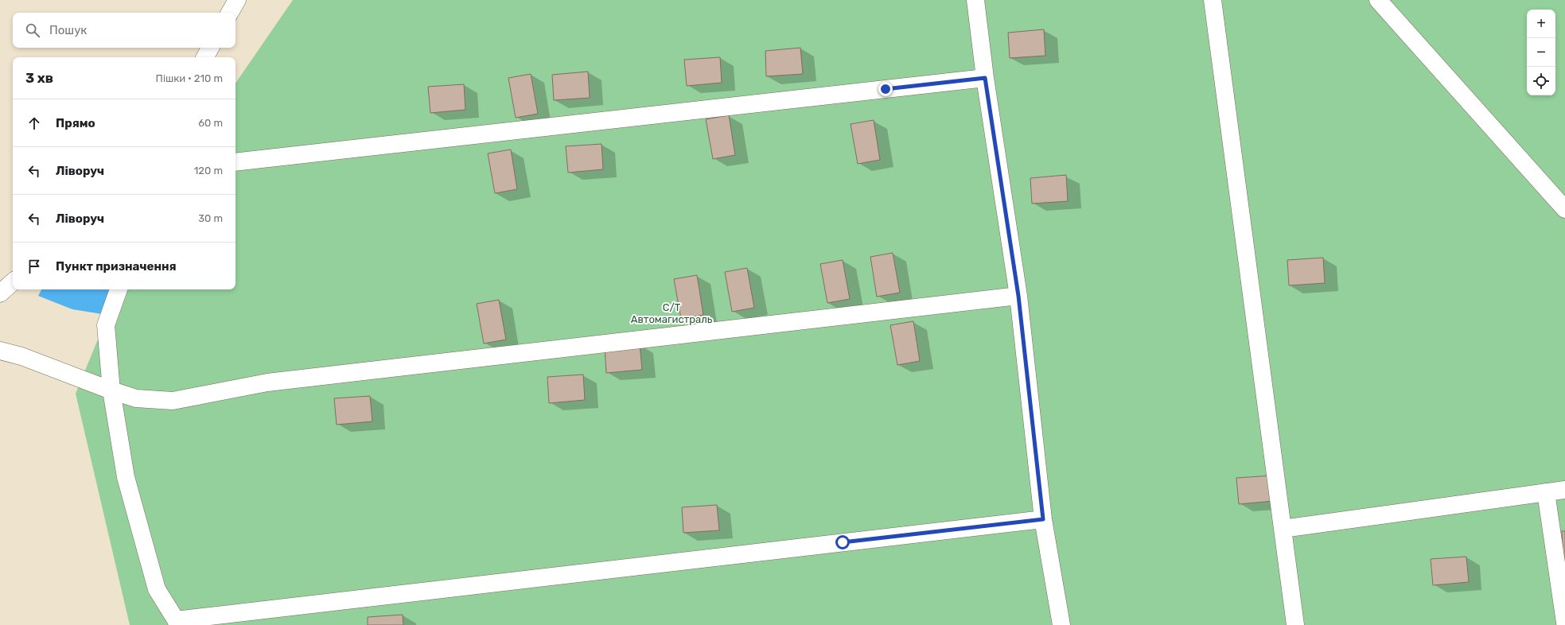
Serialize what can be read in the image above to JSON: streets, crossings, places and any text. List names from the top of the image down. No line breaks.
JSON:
{"parks":["С/Т Автомагистраль"],"page":{"map_buttons":["+","−"],"search":"Пошук","heading":["3 хв","Пішки · 210 m"],"list":[["Прямо","60 m"],["Ліворуч","120 m"],["Ліворуч","30 m"],"Пункт призначення"]}}
